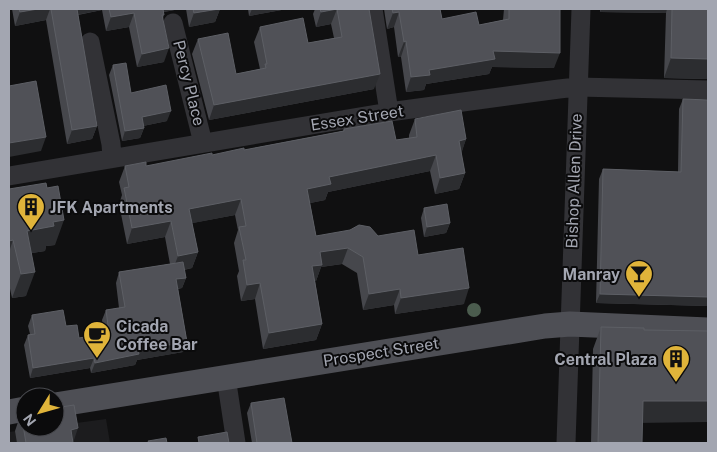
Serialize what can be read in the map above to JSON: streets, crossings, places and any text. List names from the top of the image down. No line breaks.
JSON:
{"streets":{"main road":["Prospect Street"],"street":["Percy Place","Essex Street","Bishop Allen Drive"]},"crossings":[["Percy Place","Essex Street"],["Essex Street","Bishop Allen Drive"],["Bishop Allen Drive","Prospect Street"]],"places":{"building":["JFK Apartments","Central Plaza"],"bar":["Manray"],"cafe":["Cicada Coffee Bar"]},"north":"bottom left"}
